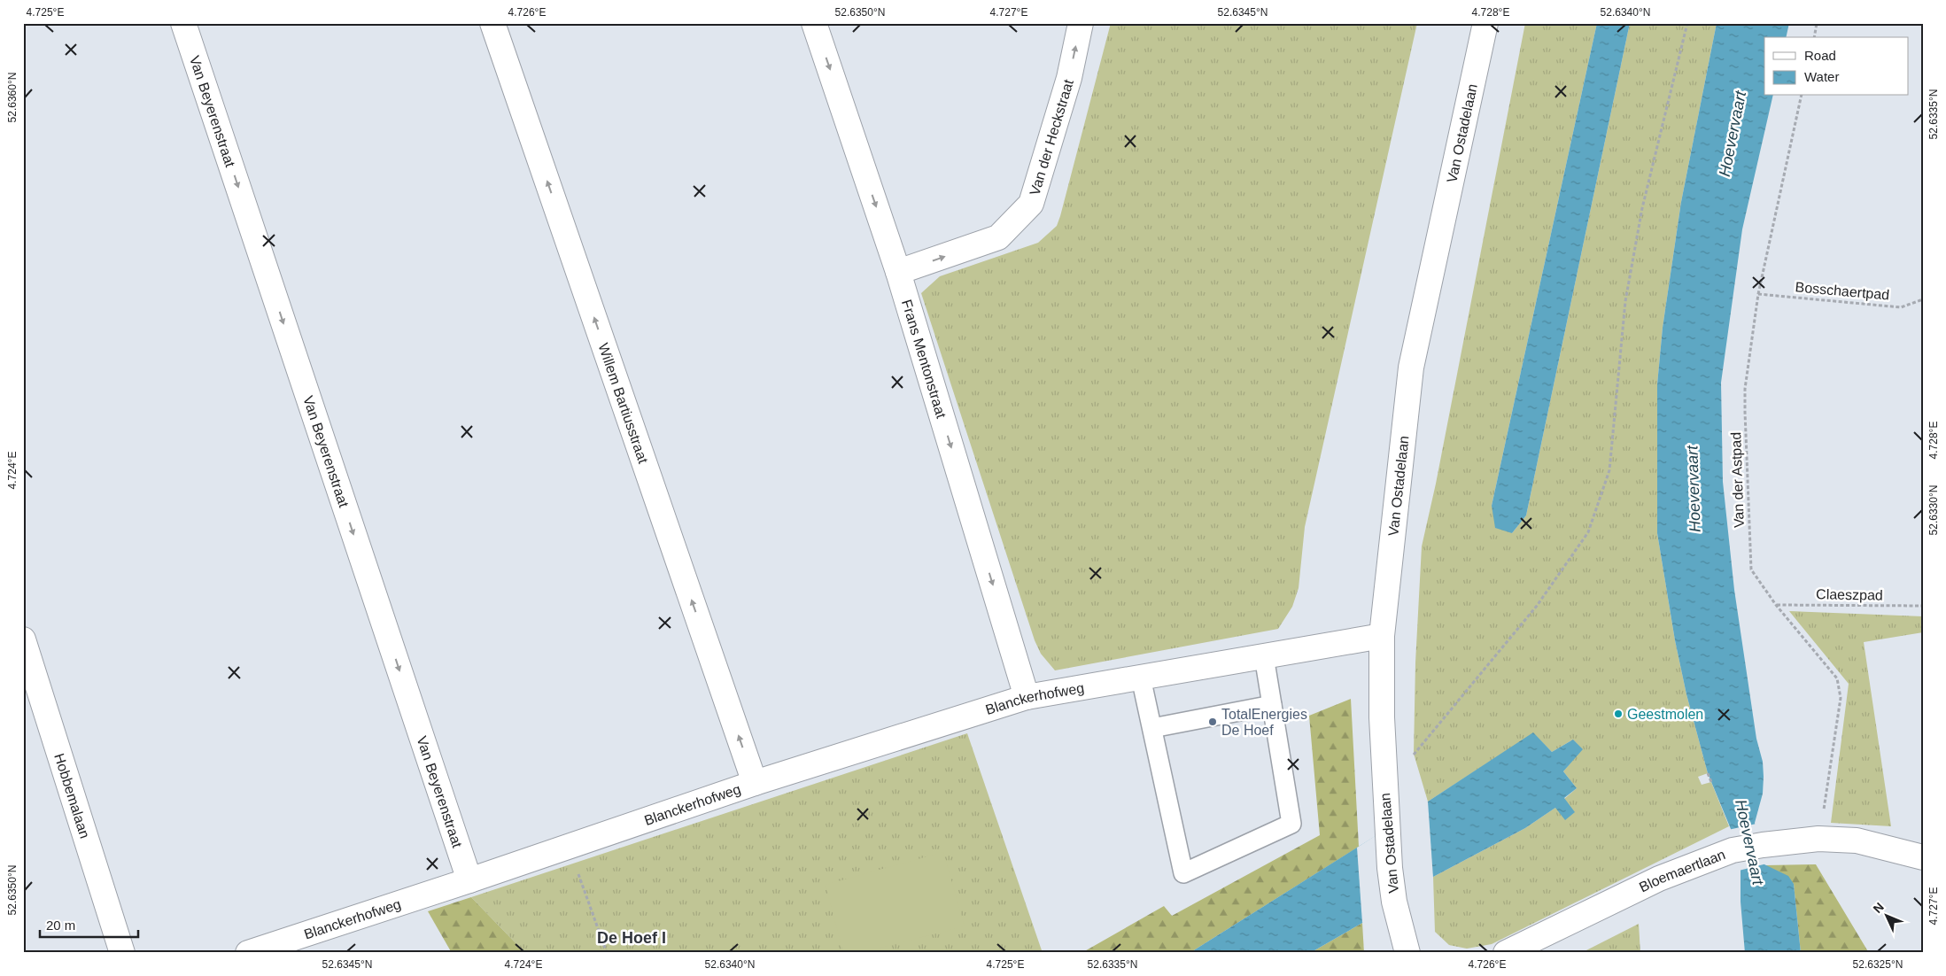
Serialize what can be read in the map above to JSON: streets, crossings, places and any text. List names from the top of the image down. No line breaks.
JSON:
{"streets":{"street":["Van Beyerenstraat","Van Ostadelaan","Van der Heckstraat","Frans Mentonstraat","Willem Bartiusstraat","Blanckerhofweg","Hobbemalaan","Bloemaertlaan"],"path":["Bosschaertpad","Van der Astpad","Claeszpad"]},"crossings":[["Van Beyerenstraat","Blanckerhofweg"],["Van Ostadelaan","Blanckerhofweg"],["Van der Heckstraat","Frans Mentonstraat"],["Bosschaertpad","Van der Astpad"],["Frans Mentonstraat","Blanckerhofweg"],["Willem Bartiusstraat","Blanckerhofweg"],["Van der Astpad","Claeszpad"],["Van der Astpad","Bloemaertlaan"]],"one_way":["Van Beyerenstraat","Van der Heckstraat","Frans Mentonstraat","Willem Bartiusstraat"],"districts":["De Hoef I"],"water":["Hoevervaart"],"places":["Geestmolen","TotalEnergies De Hoef"],"legend":["Road","Water"],"scale_bar":"20 m","north":"top left","coordinates":["4.725°E","4.726°E","52.6350°N","4.727°E","52.6345°N","4.728°E","52.6340°N","52.6360°N","52.6335°N","4.724°E","52.6330°N","52.6325°N"]}
